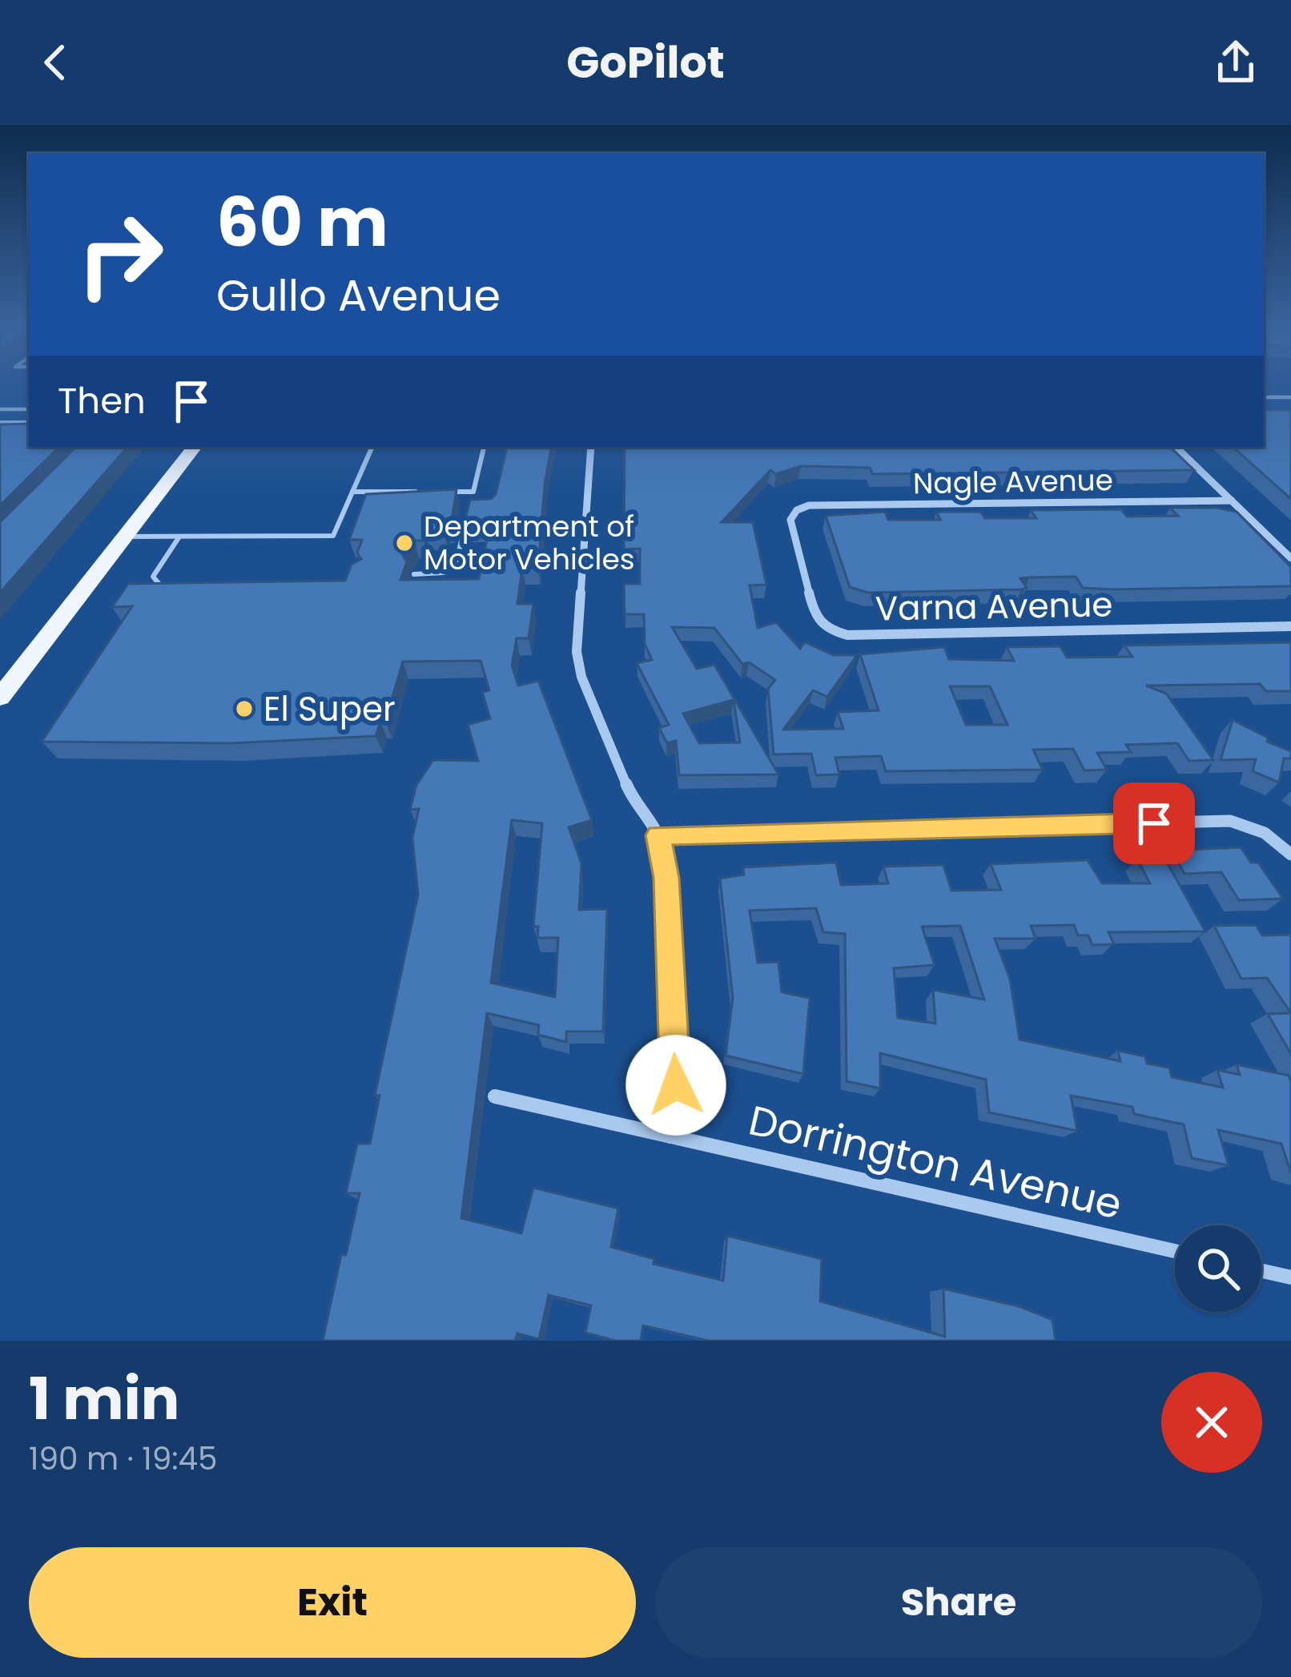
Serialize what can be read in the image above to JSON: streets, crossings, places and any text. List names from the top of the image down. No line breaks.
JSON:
{"streets":{"street":["Nagle Avenue","Varna Avenue","Dorrington Avenue"]},"crossings":[["Nagle Avenue","Varna Avenue"]],"places":["Department of Motor Vehicles","El Super"],"page":{"header":"GoPilot","turn":["60 m","Gullo Avenue"],"then":"Then","heading":["1 min","190 m · 19:45"],"buttons":["Exit","Share"]}}
